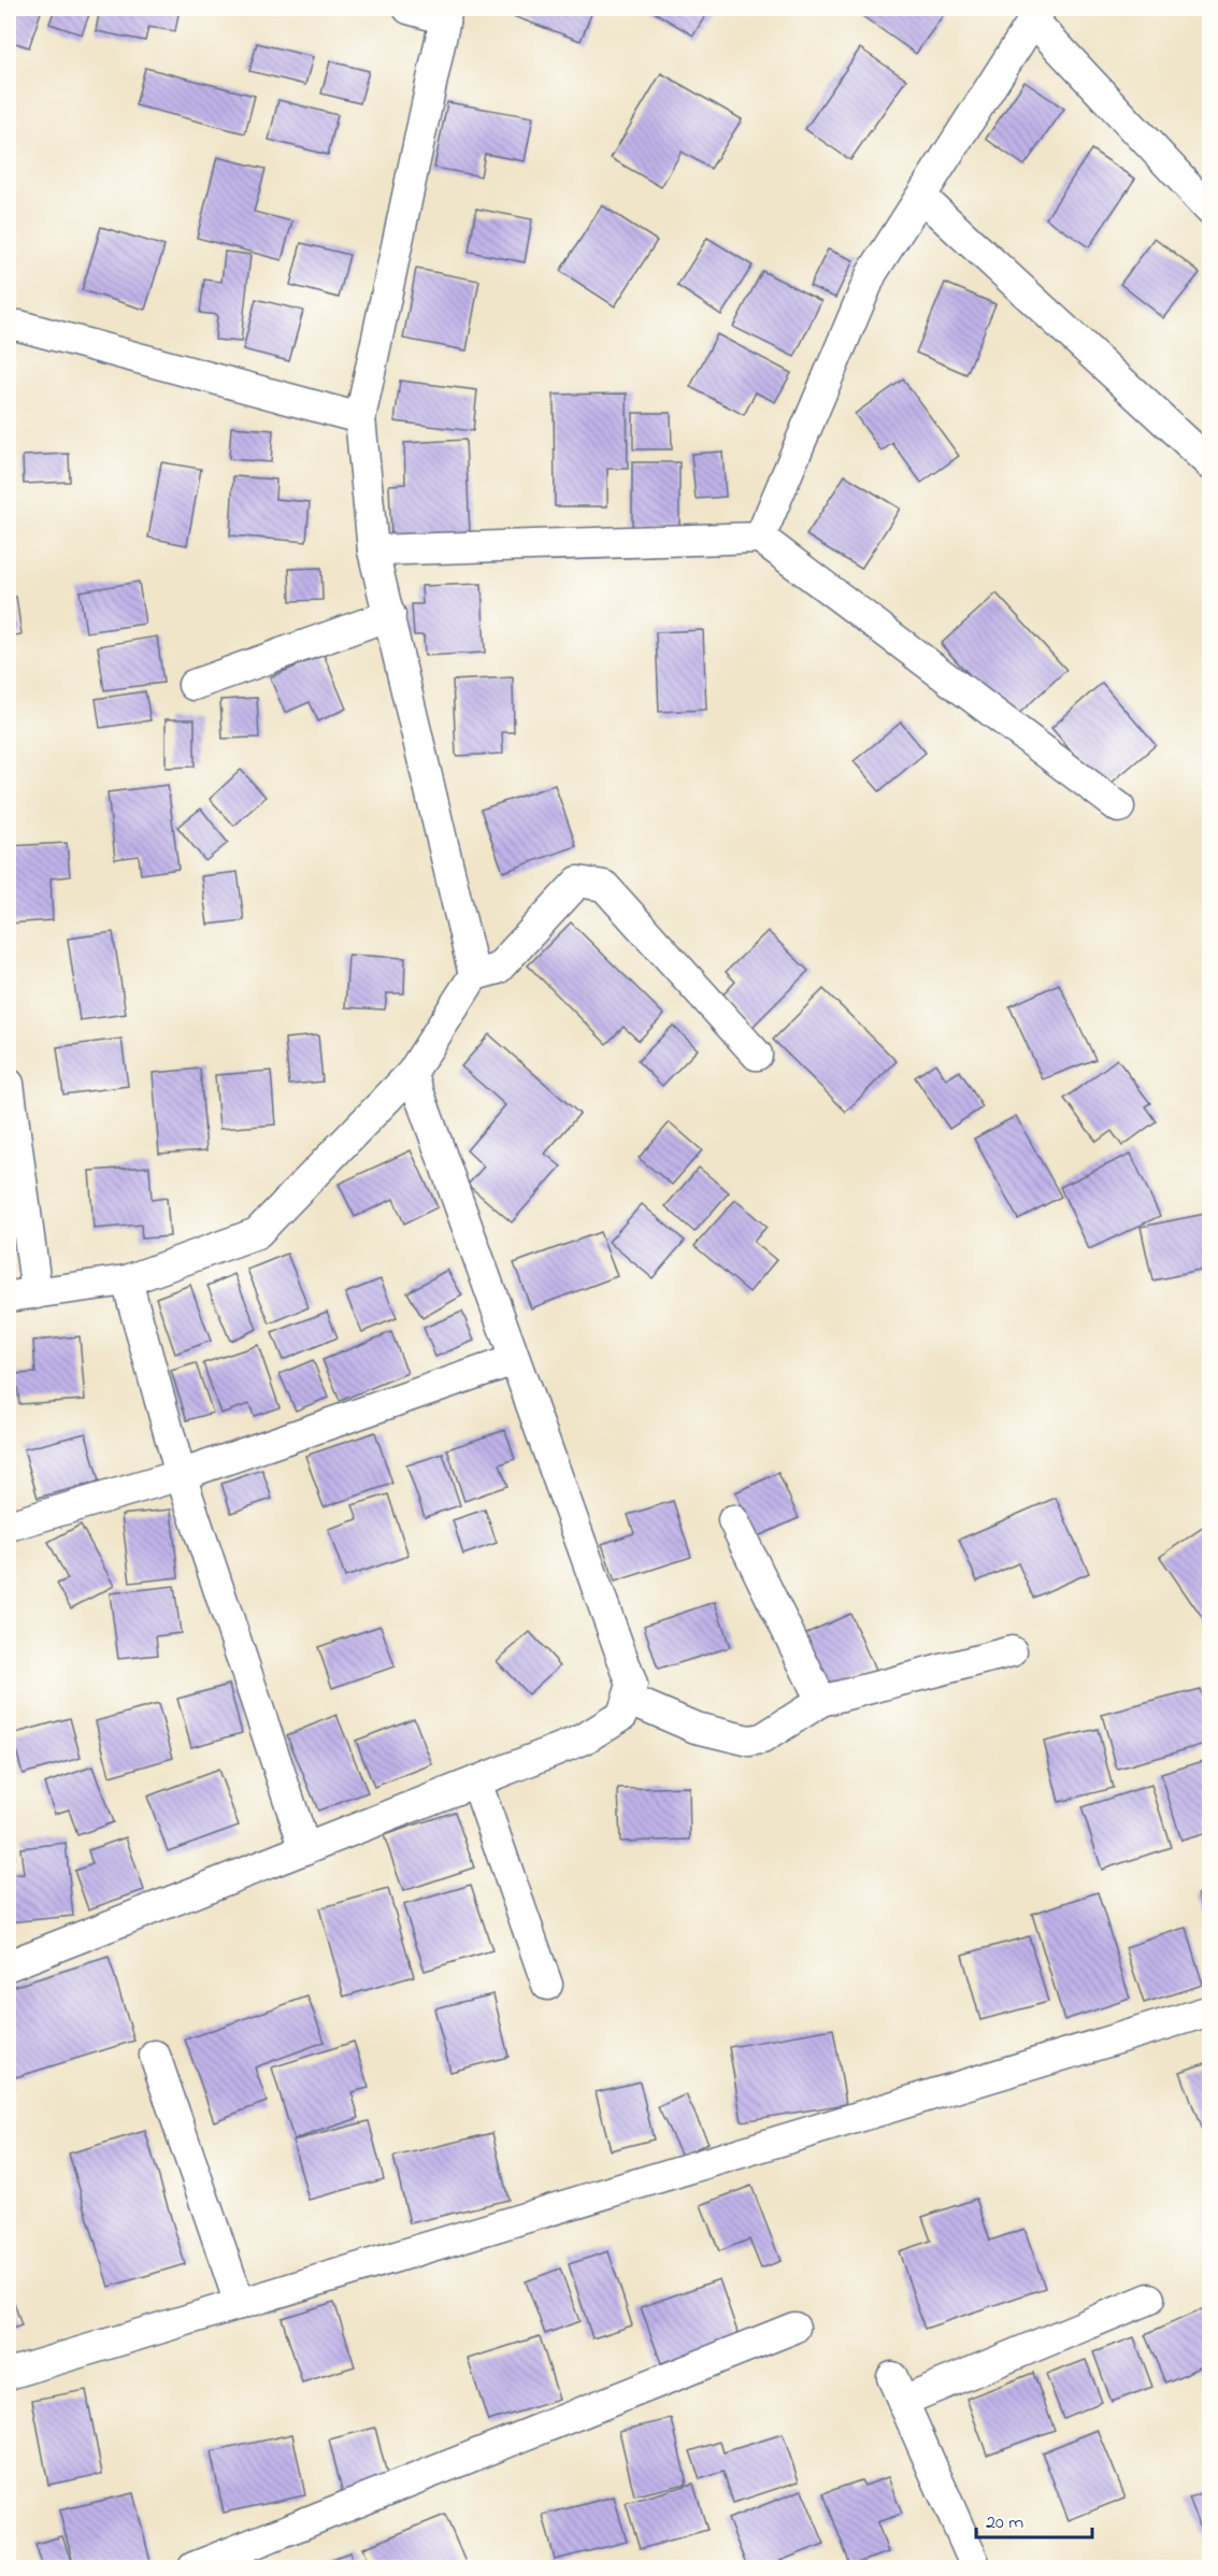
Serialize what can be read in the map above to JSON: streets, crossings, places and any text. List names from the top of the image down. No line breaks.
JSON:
{"scale_bar":"20 m"}
